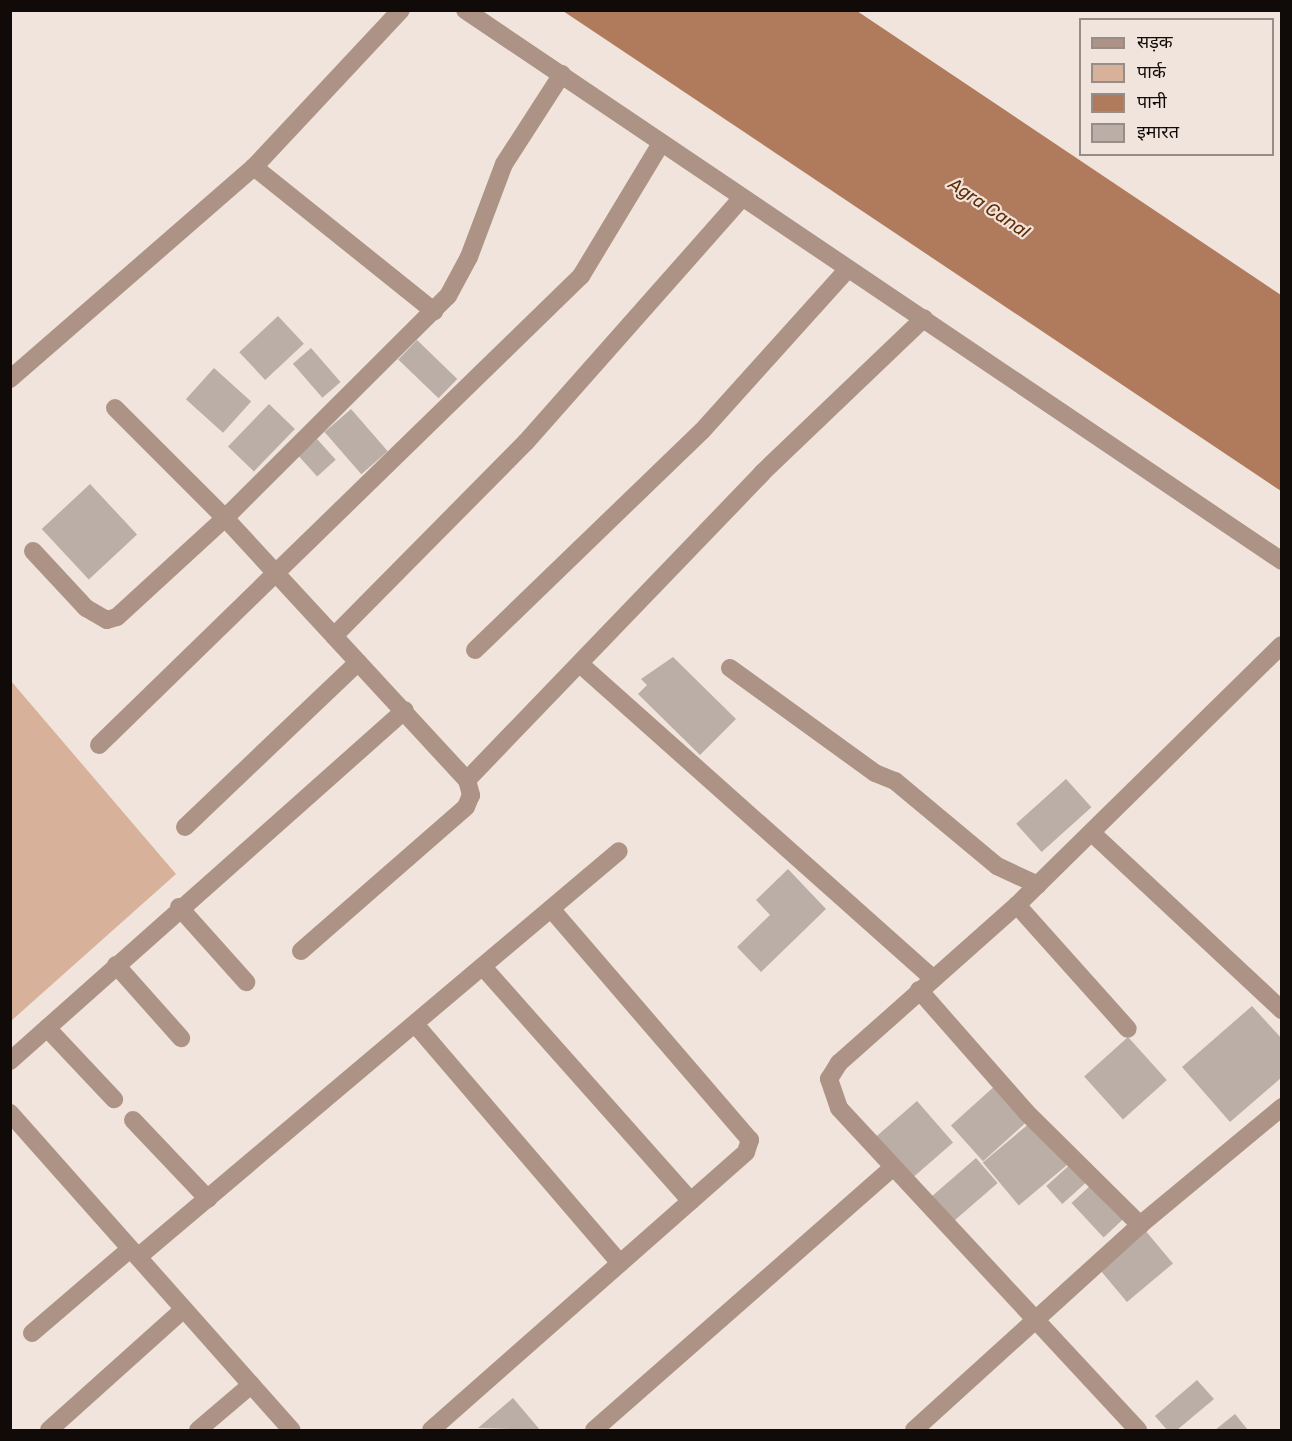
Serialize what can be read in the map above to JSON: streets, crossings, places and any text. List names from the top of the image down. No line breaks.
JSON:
{"water":["Agra Canal"],"legend":["सड़क","पार्क","पानी","इमारत"]}
